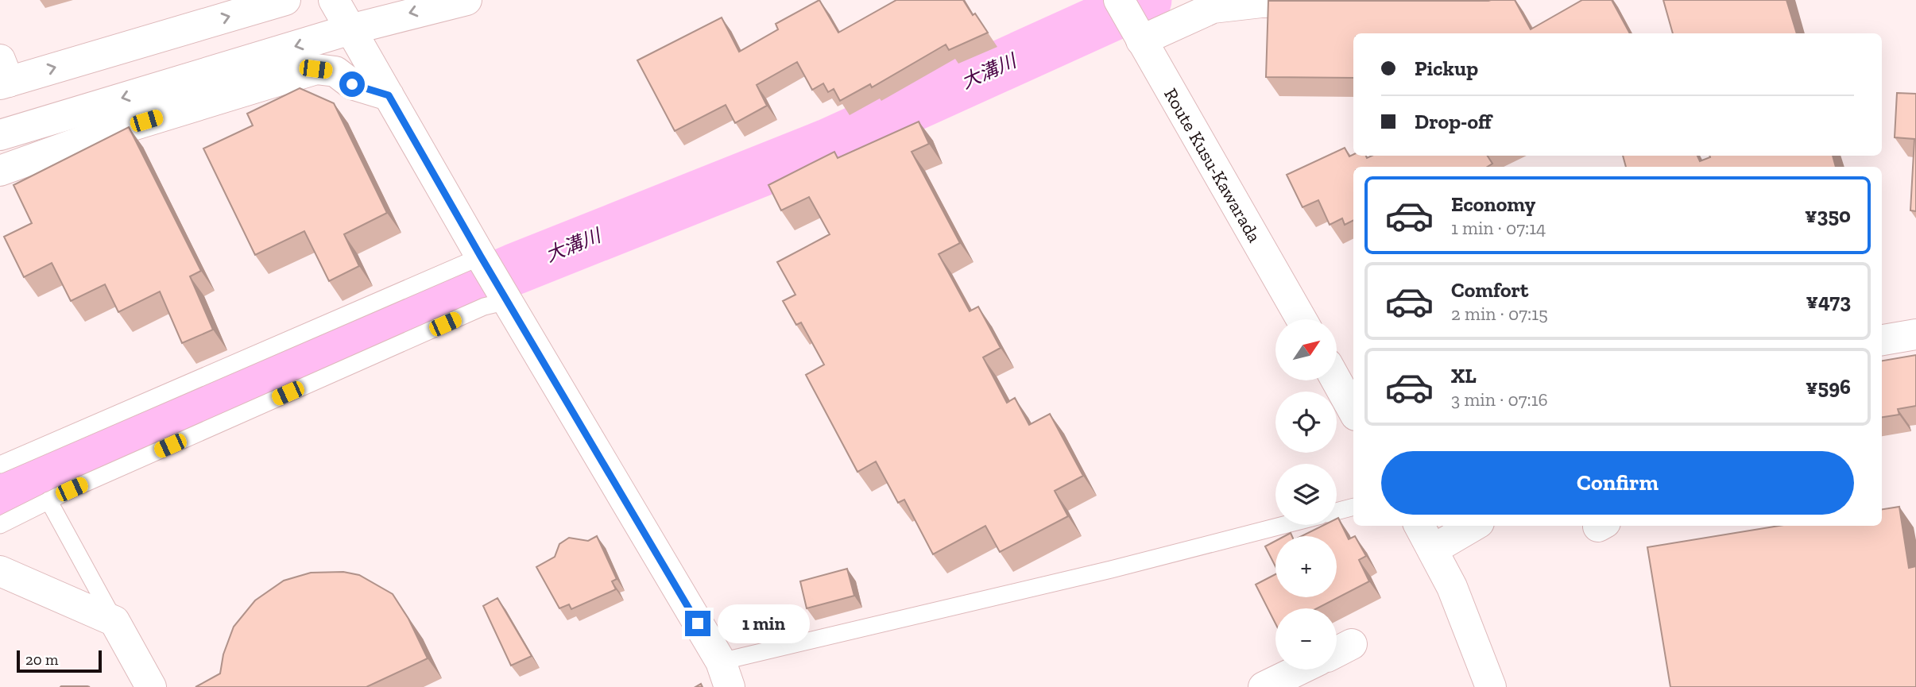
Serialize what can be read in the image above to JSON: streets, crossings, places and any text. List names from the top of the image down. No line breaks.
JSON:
{"streets":{"main road":["Route Kusu-Kawarada"]},"water":["大溝川"],"scale_bar":"20 m","north":"top right","page":{"banner":["Pickup","Drop-off"],"list":[{"name":"Economy","note":"1 min · 07:14","value":"¥350"},{"name":"Comfort","note":"2 min · 07:15","value":"¥473"},{"name":"XL","note":"3 min · 07:16","value":"¥596"}],"map_buttons":["+","−"],"buttons":"Confirm","bubble":"1 min","scale":"20 m"}}
